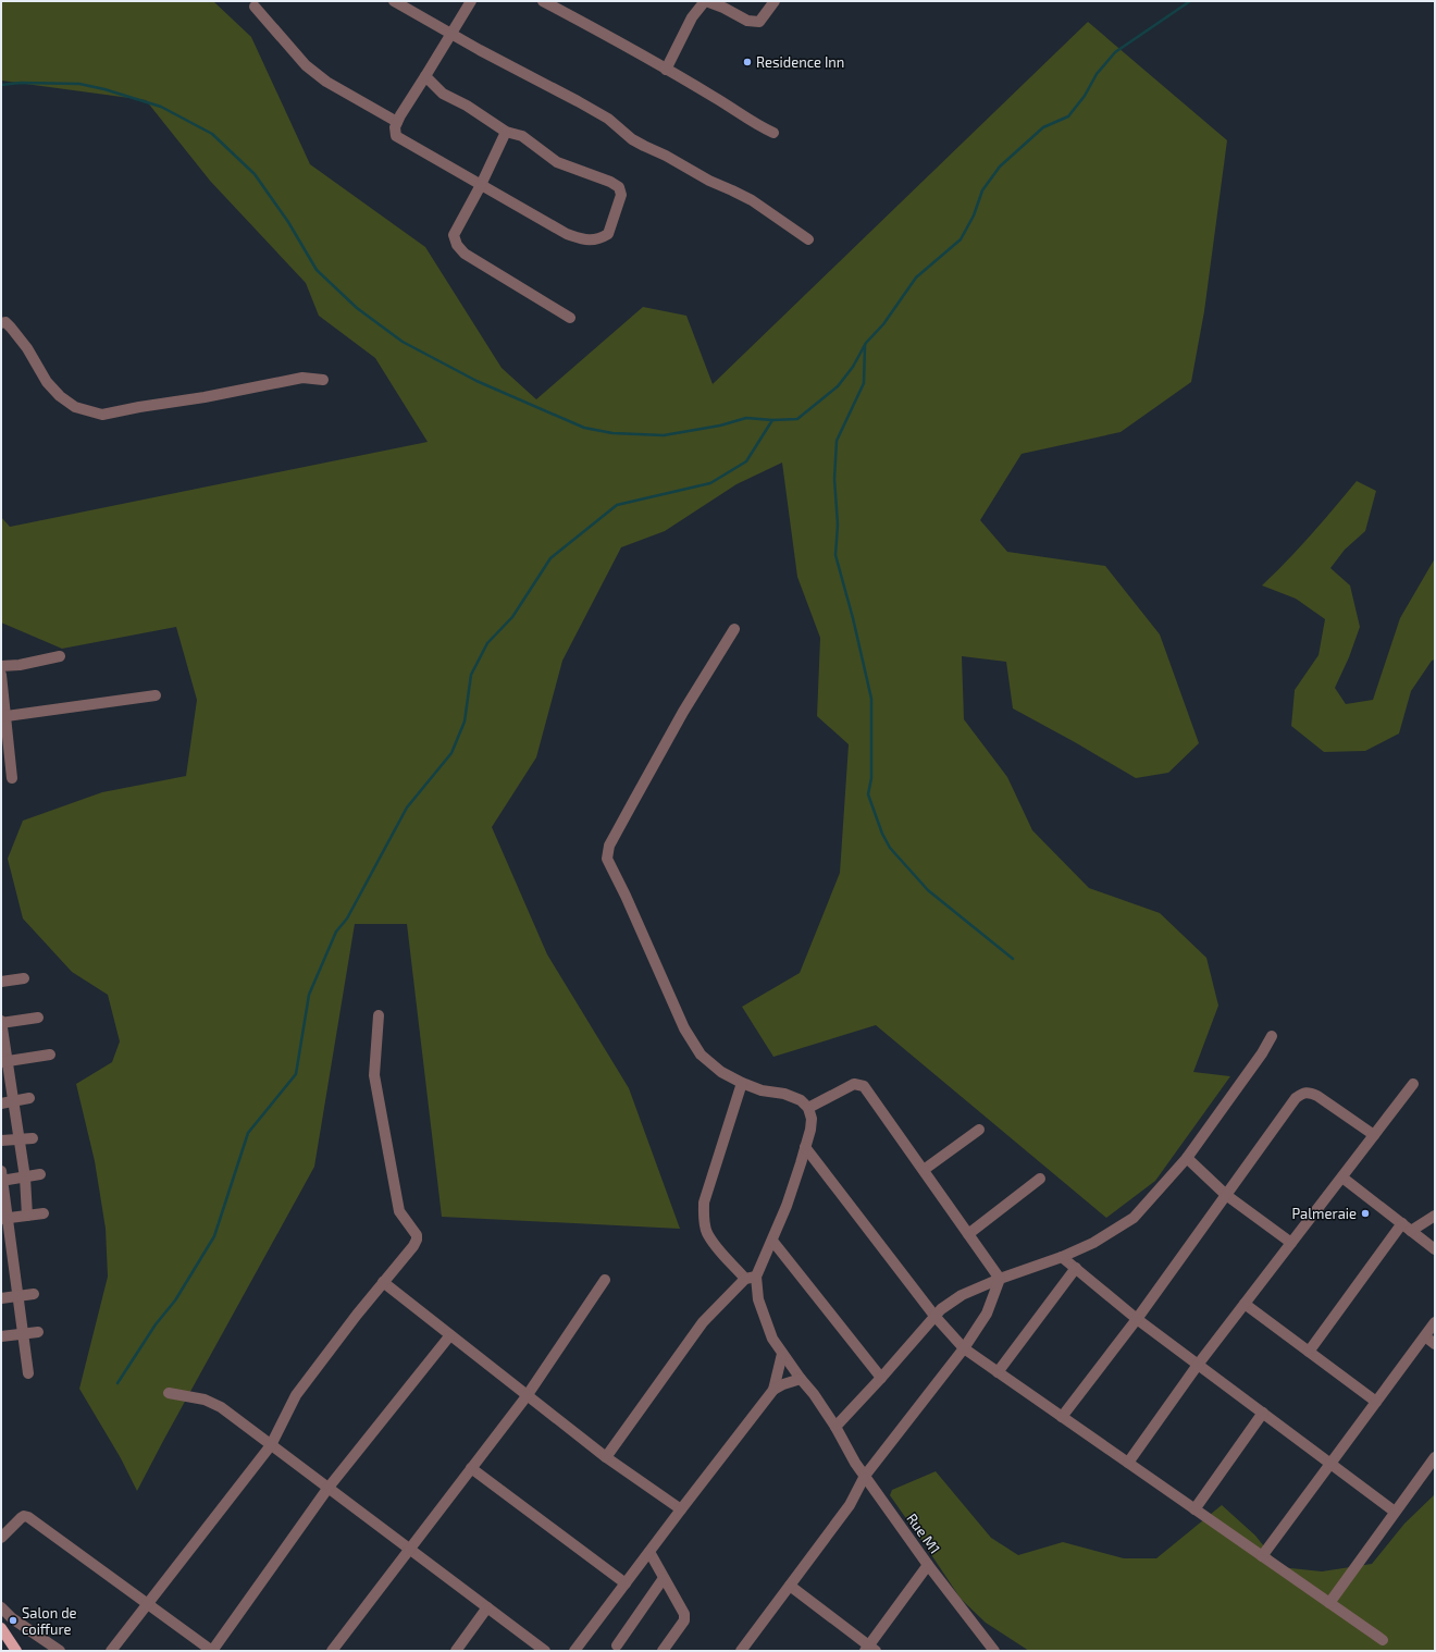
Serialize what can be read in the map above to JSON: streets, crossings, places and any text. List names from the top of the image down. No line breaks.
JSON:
{"streets":{"street":["Rue M1"]},"places":["Residence Inn","Palmeraie","Salon de coiffure"]}
